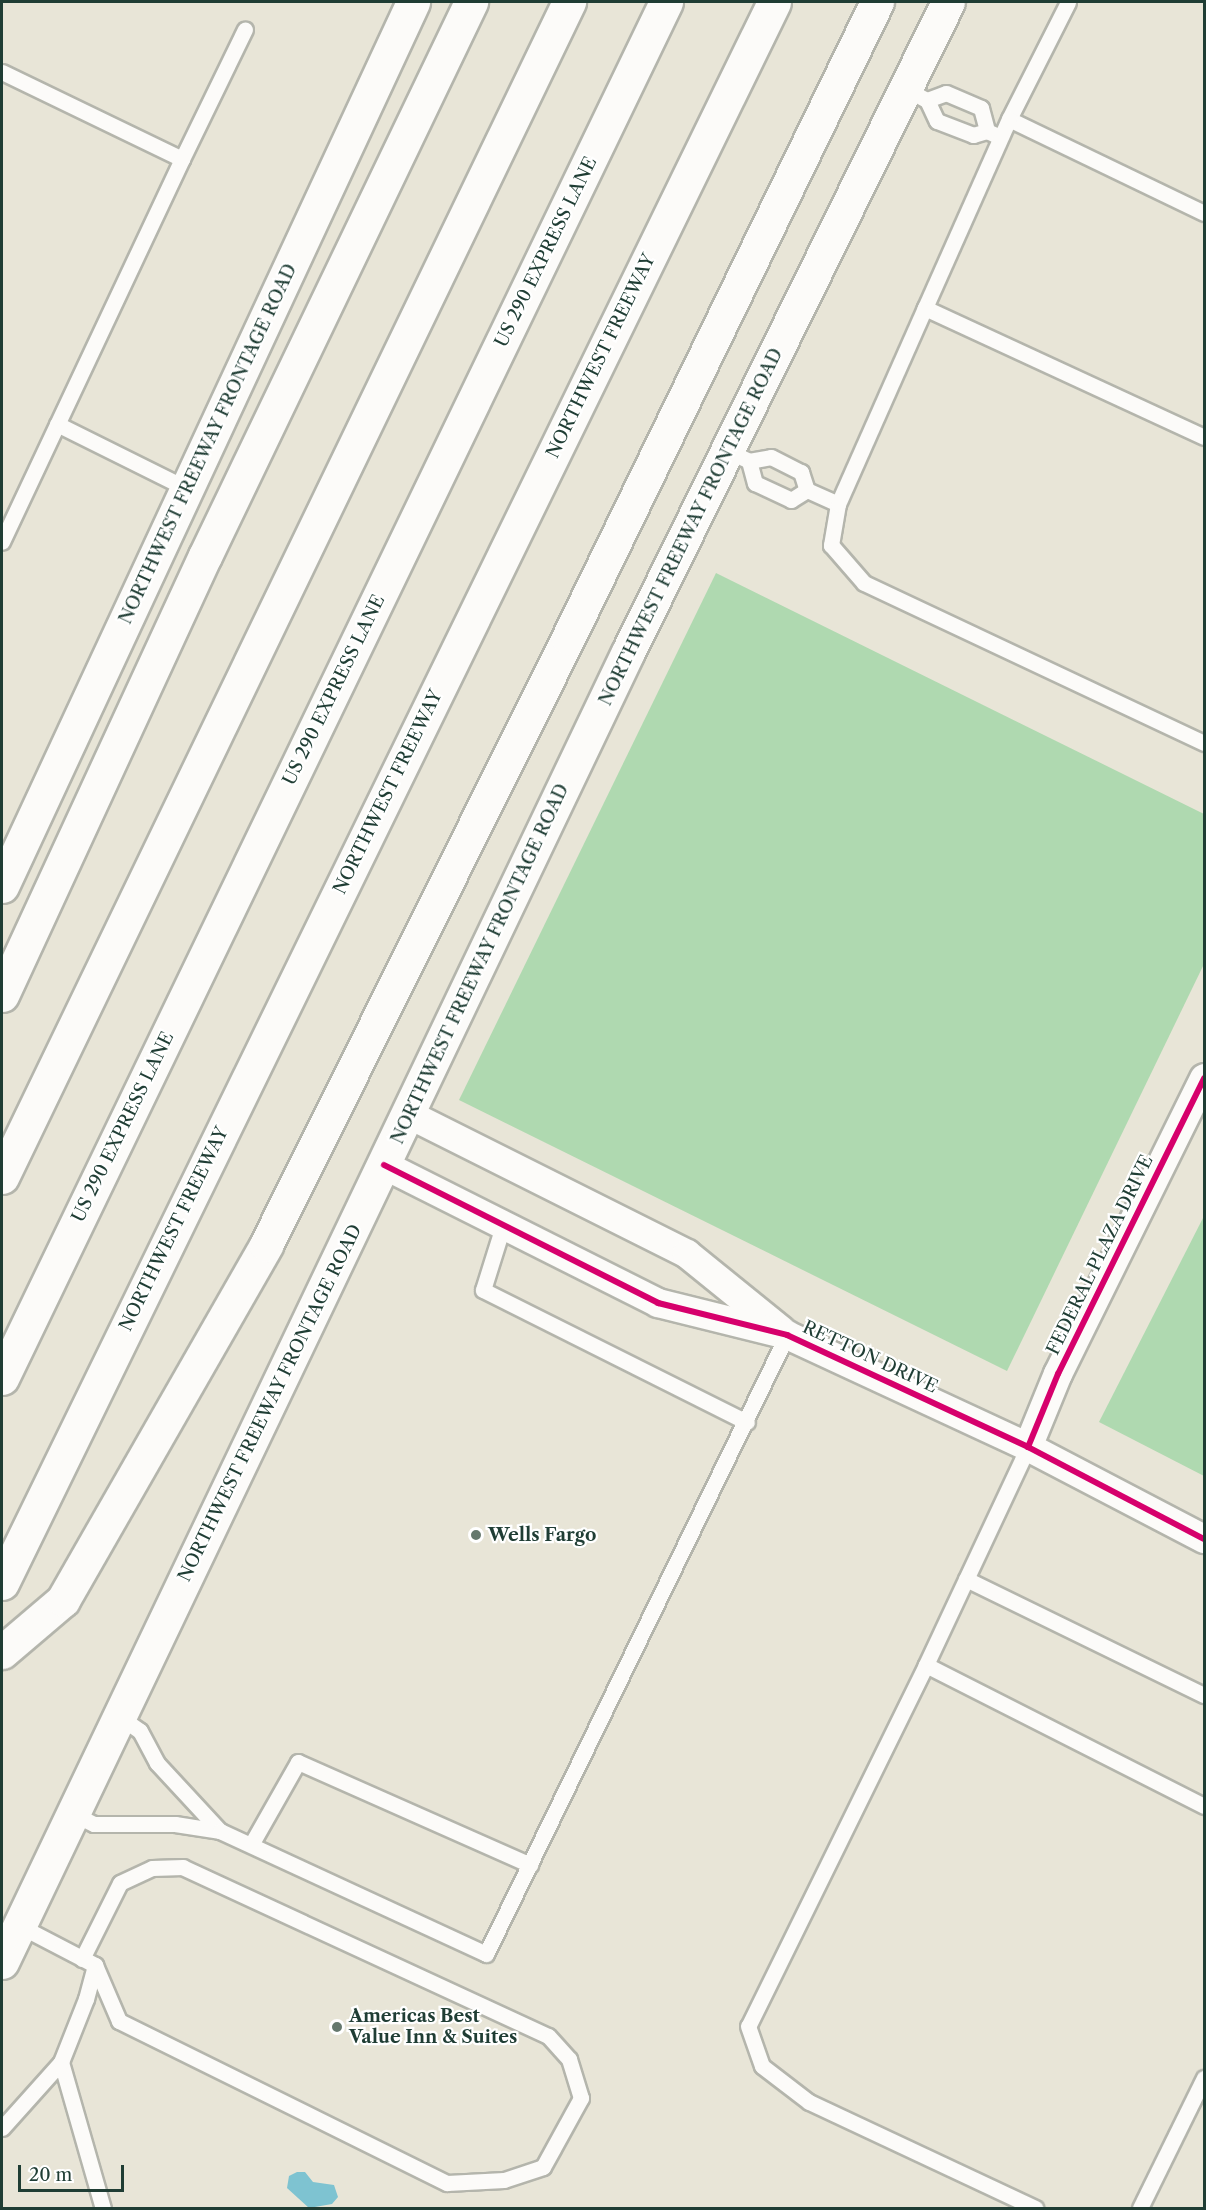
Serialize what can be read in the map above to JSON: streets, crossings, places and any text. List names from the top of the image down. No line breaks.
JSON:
{"streets":{"main road":["US 290 EXPRESS LANE","NORTHWEST FREEWAY","NORTHWEST FREEWAY FRONTAGE ROAD"],"street":["FEDERAL PLAZA DRIVE","RETTON DRIVE"]},"crossings":[["NORTHWEST FREEWAY FRONTAGE ROAD","RETTON DRIVE"],["FEDERAL PLAZA DRIVE","RETTON DRIVE"]],"places":["Wells Fargo","Americas Best Value Inn & Suites"],"scale_bar":"20 m"}
